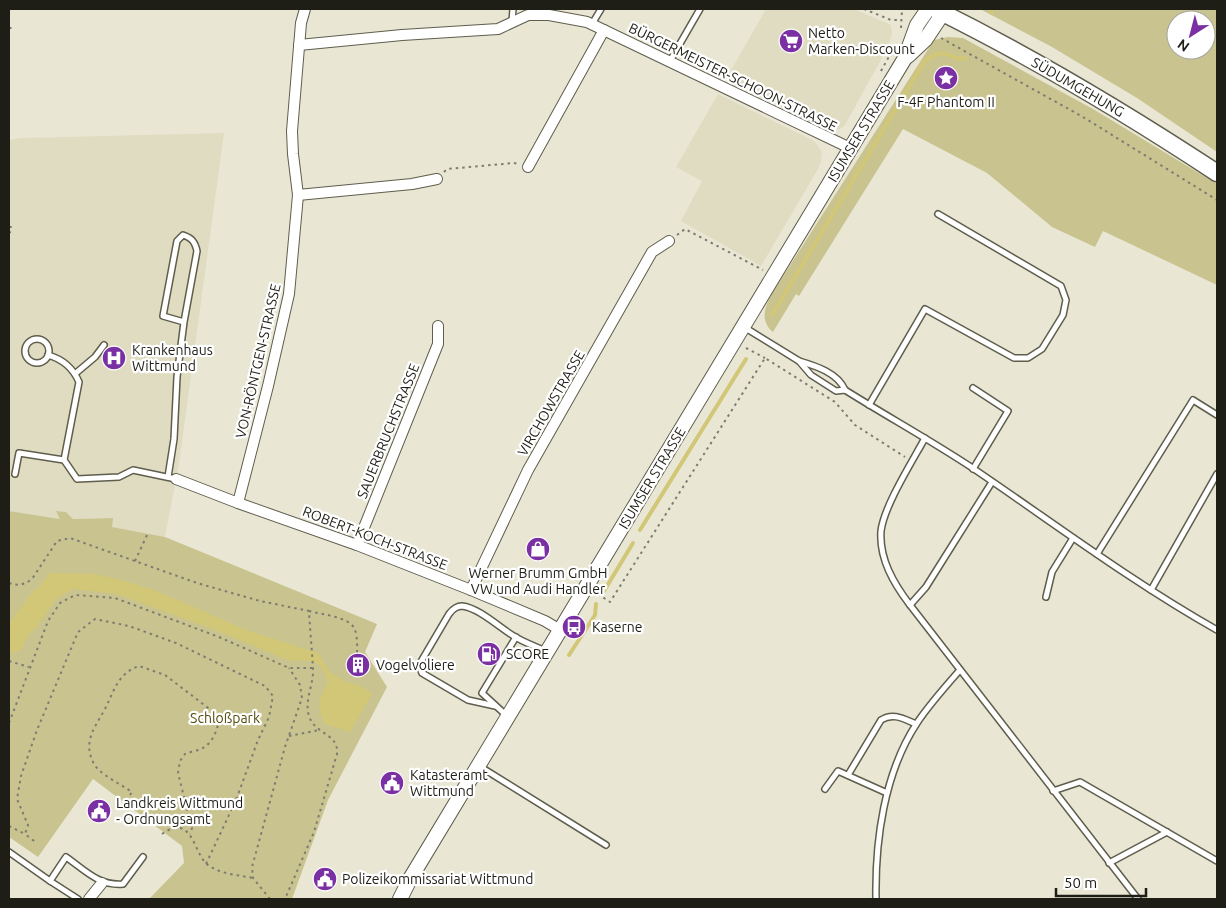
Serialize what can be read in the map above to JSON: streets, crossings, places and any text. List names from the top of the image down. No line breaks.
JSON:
{"streets":{"main road":["SÜDUMGEHUNG"],"street":["BÜRGERMEISTER-SCHOON-STRASSE","ISUMSER STRASSE","VON-RÖNTGEN-STRASSE","VIRCHOWSTRASSE","SAUERBRUCHSTRASSE","ROBERT-KOCH-STRASSE"]},"crossings":[["BÜRGERMEISTER-SCHOON-STRASSE","ISUMSER STRASSE"],["SÜDUMGEHUNG","ISUMSER STRASSE"],["ISUMSER STRASSE","ROBERT-KOCH-STRASSE"],["VON-RÖNTGEN-STRASSE","ROBERT-KOCH-STRASSE"],["VIRCHOWSTRASSE","ROBERT-KOCH-STRASSE"],["SAUERBRUCHSTRASSE","ROBERT-KOCH-STRASSE"]],"parks":["Schloßpark"],"places":{"supermarket":["Netto Marken-Discount"],"place":["F-4F Phantom II"],"hospital":["Krankenhaus Wittmund"],"shop":["Werner Brumm GmbH VW und Audi Handler"],"bus stop":["Kaserne"],"fuel station":["SCORE"],"building":["Vogelvoliere"],"public building":["Katasteramt Wittmund","Landkreis Wittmund - Ordnungsamt","Polizeikommissariat Wittmund"]},"scale_bar":"50 m","north":"bottom left"}
